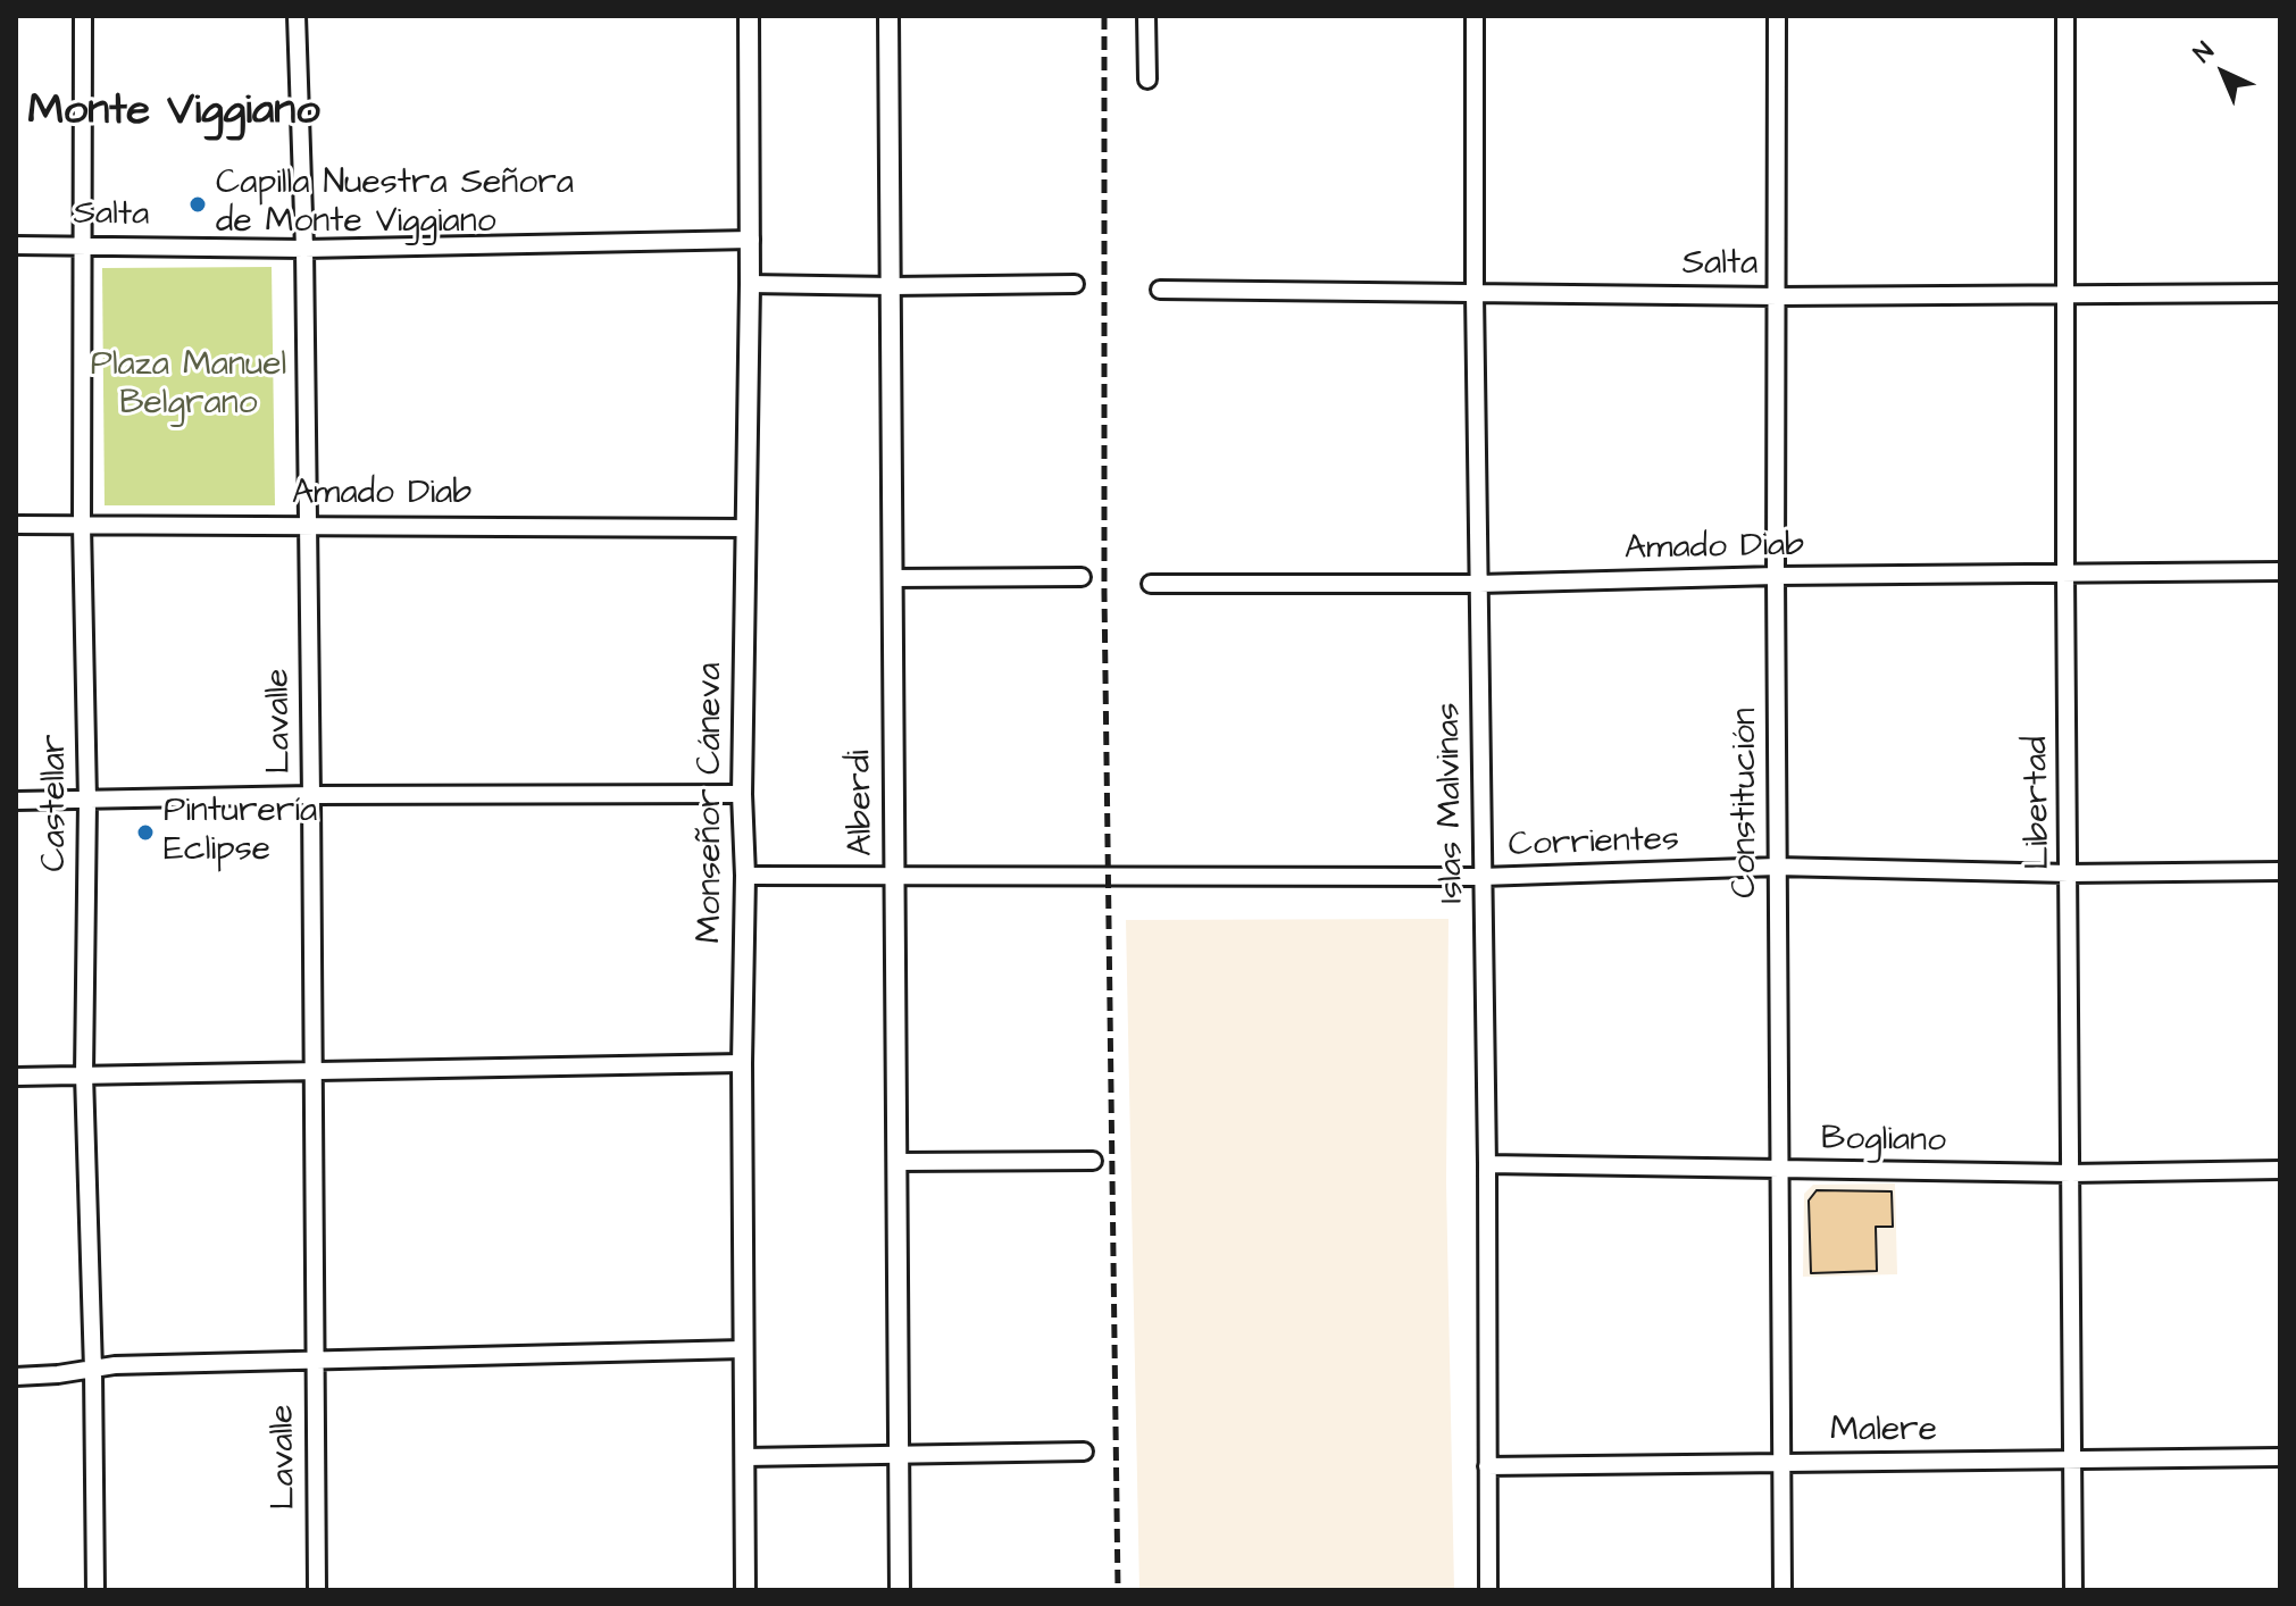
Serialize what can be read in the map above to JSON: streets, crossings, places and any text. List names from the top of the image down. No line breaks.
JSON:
{"streets":{"street":["Salta","Amado Diab","Lavalle","Castellar","Monseñor Cáneva","Alberdi","Islas Malvinas","Constitución","Libertad","Corrientes","Bogliano","Malere"]},"crossings":[["Salta","Lavalle"],["Salta","Castellar"],["Salta","Monseñor Cáneva"],["Salta","Islas Malvinas"],["Salta","Constitución"],["Salta","Libertad"],["Amado Diab","Lavalle"],["Amado Diab","Castellar"],["Amado Diab","Monseñor Cáneva"],["Amado Diab","Islas Malvinas"],["Amado Diab","Constitución"],["Amado Diab","Libertad"],["Monseñor Cáneva","Corrientes"],["Alberdi","Corrientes"],["Islas Malvinas","Corrientes"],["Islas Malvinas","Bogliano"],["Islas Malvinas","Malere"],["Constitución","Corrientes"],["Constitución","Bogliano"],["Constitución","Malere"],["Libertad","Corrientes"],["Libertad","Bogliano"],["Libertad","Malere"]],"districts":["Monte Viggiano"],"parks":["Plaza Manuel Belgrano"],"places":["Capilla Nuestra Señora de Monte Viggiano","Pinturería Eclipse"],"north":"top left"}
